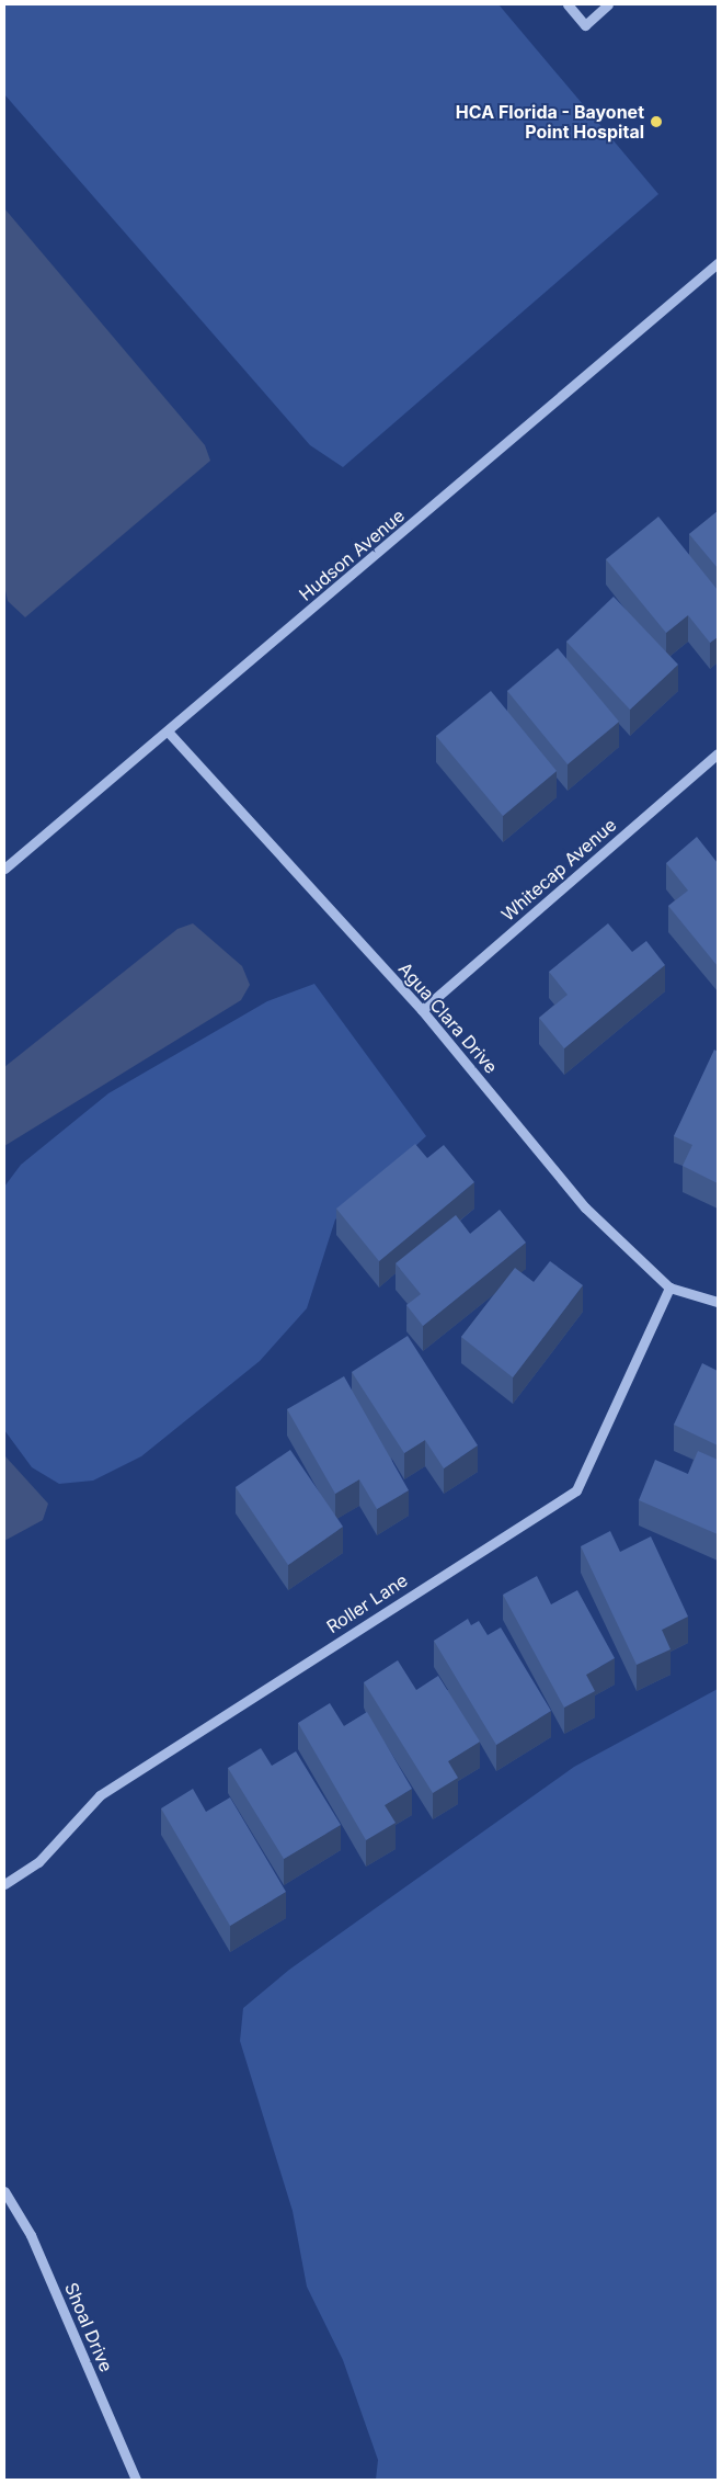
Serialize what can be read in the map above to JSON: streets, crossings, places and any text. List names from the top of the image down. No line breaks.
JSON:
{"streets":{"street":["Hudson Avenue","Whitecap Avenue","Agua Clara Drive","Roller Lane","Shoal Drive"]},"crossings":[["Hudson Avenue","Agua Clara Drive"],["Whitecap Avenue","Agua Clara Drive"],["Agua Clara Drive","Roller Lane"]],"places":["HCA Florida - Bayonet Point Hospital"]}
